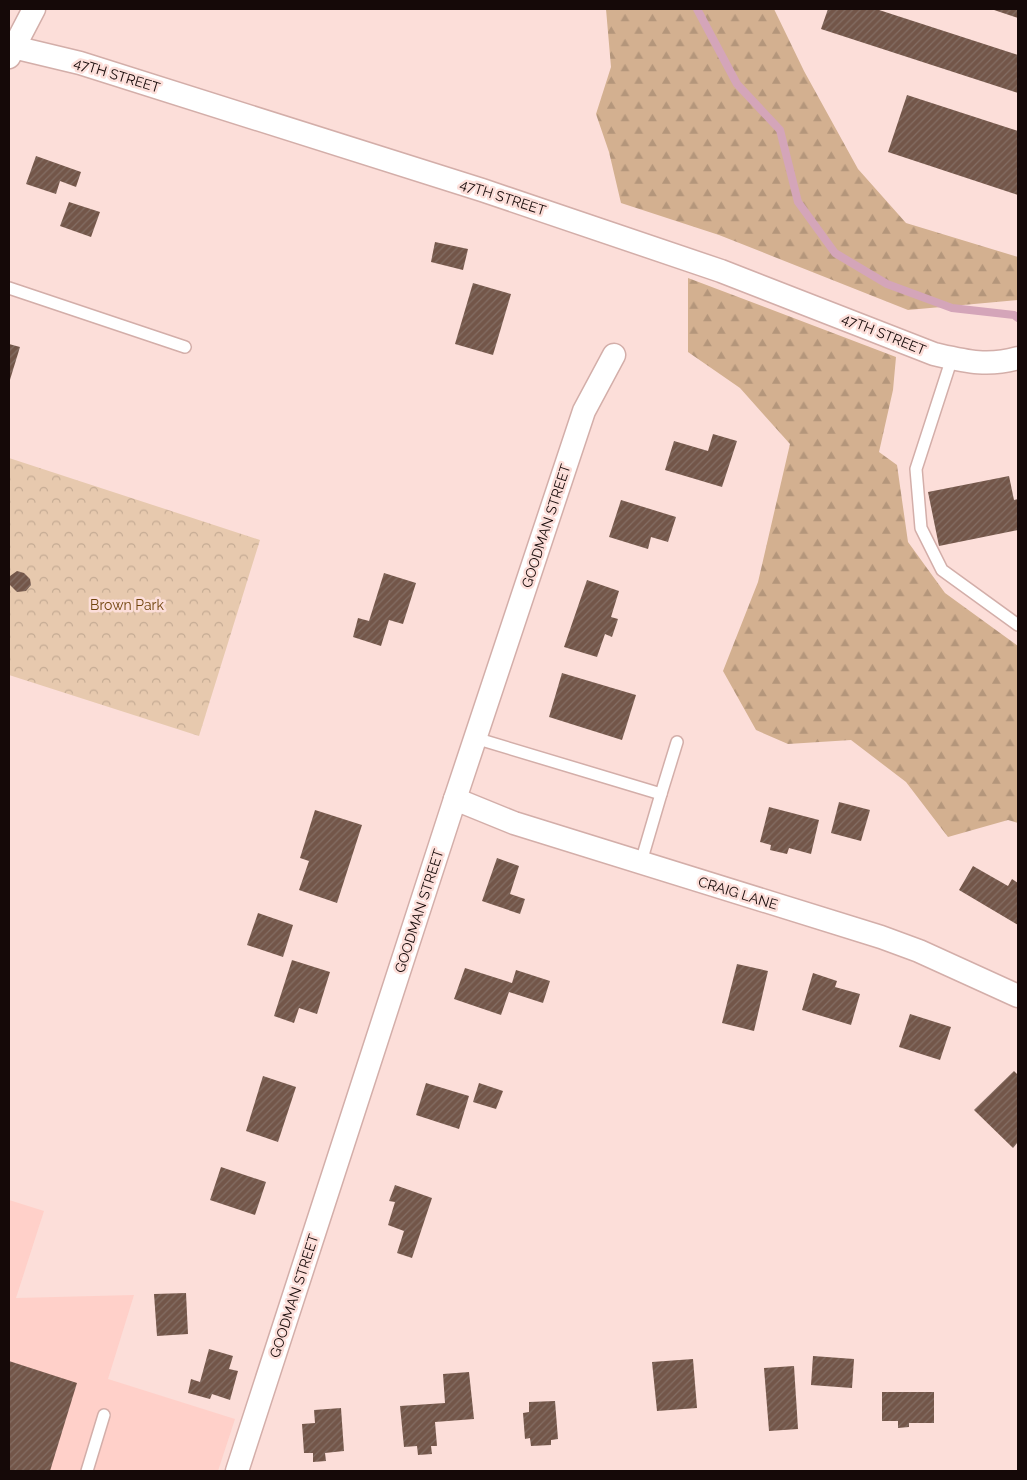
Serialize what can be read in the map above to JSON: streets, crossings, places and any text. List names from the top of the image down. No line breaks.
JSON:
{"streets":{"street":["47TH STREET","GOODMAN STREET","CRAIG LANE"]},"crossings":[["GOODMAN STREET","CRAIG LANE"]],"parks":["Brown Park"]}
